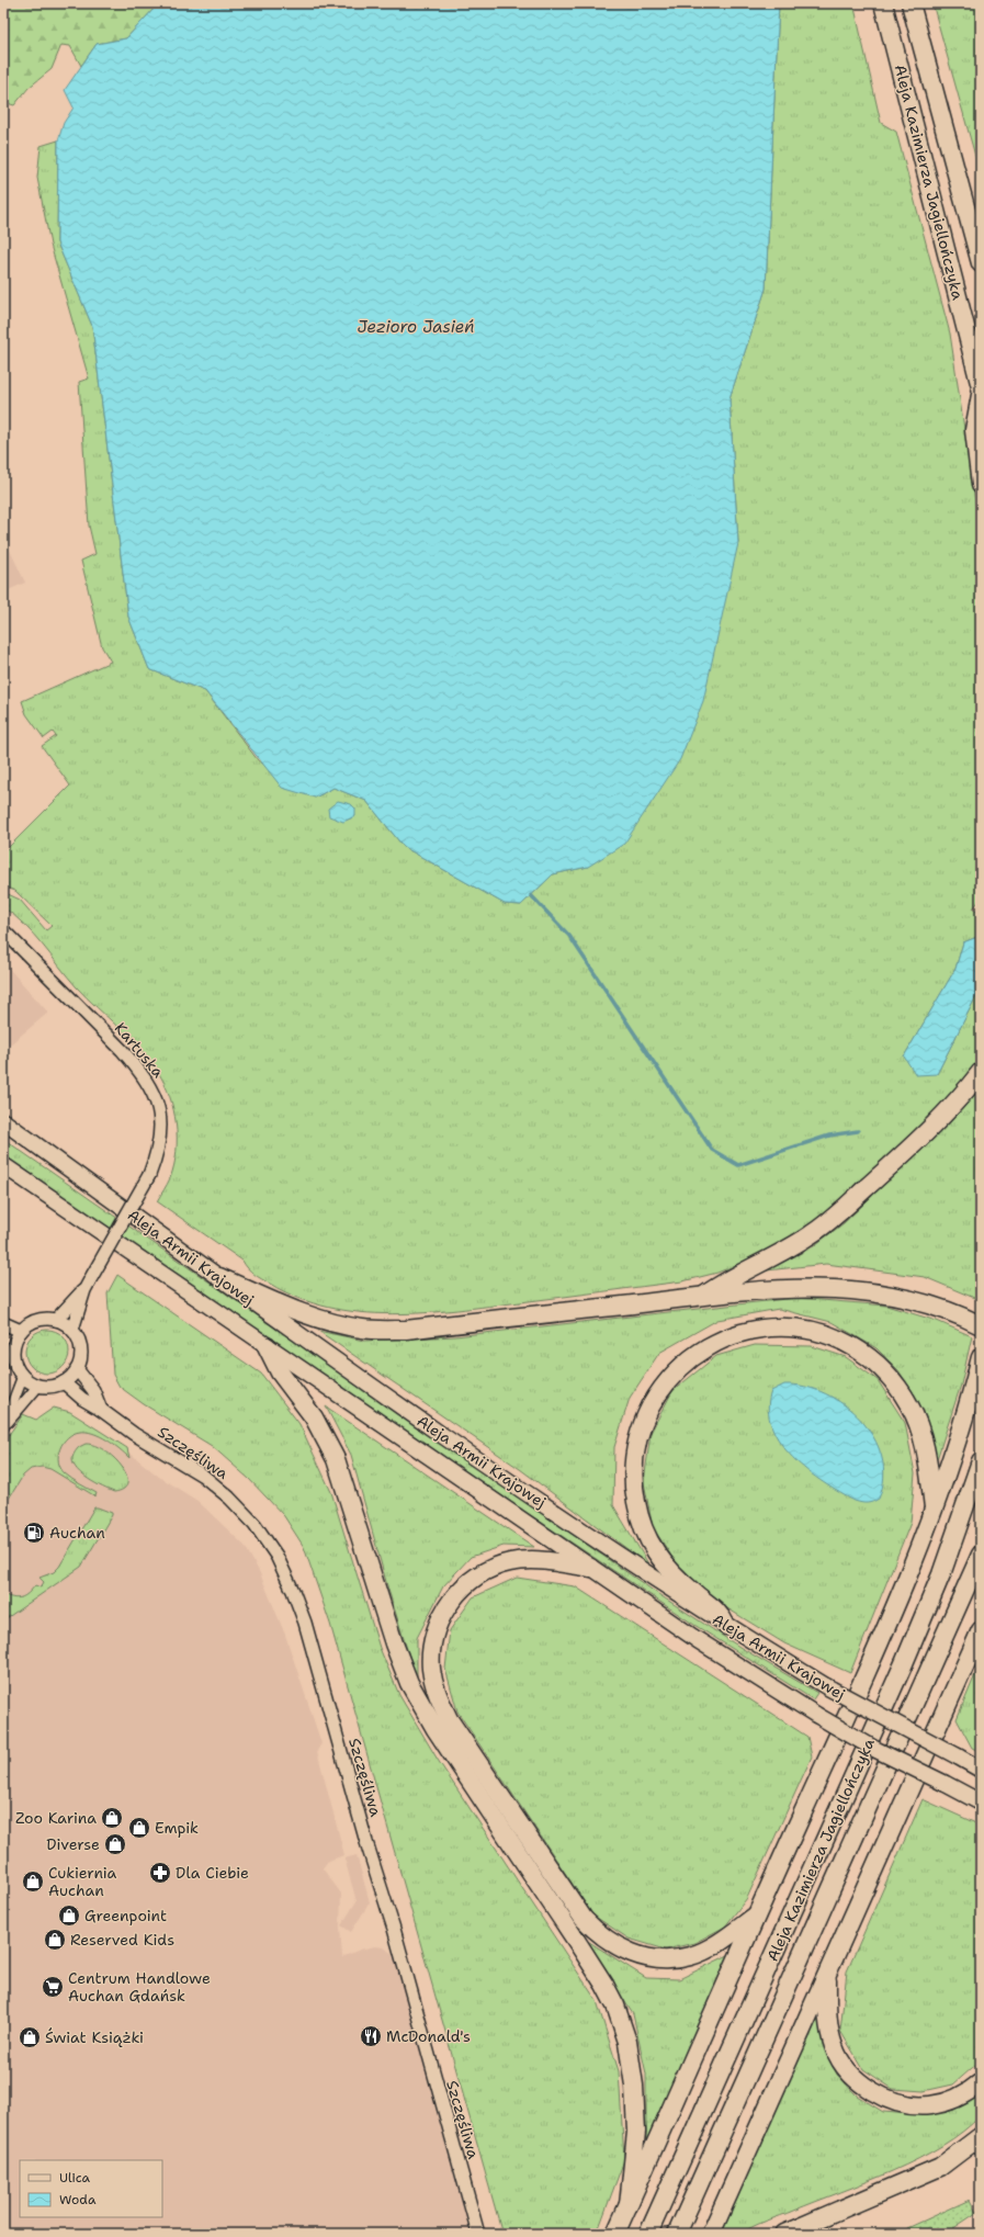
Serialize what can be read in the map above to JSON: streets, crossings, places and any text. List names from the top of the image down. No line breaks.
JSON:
{"streets":{"highway":["Aleja Kazimierza Jagiellończyka"],"main road":["Aleja Armii Krajowej"],"street":["Kartuska","Szczęśliwa"]},"crossings":[["Kartuska","Szczęśliwa"]],"water":["Jezioro Jasień"],"places":{"fuel station":["Auchan"],"shop":["Zoo Karina","Empik","Diverse","Cukiernia Auchan","Greenpoint","Reserved Kids","Świat Książki"],"pharmacy":["Dla Ciebie"],"supermarket":["Centrum Handlowe Auchan Gdańsk"],"restaurant":["McDonald's"]},"legend":["Ulica","Woda"]}
